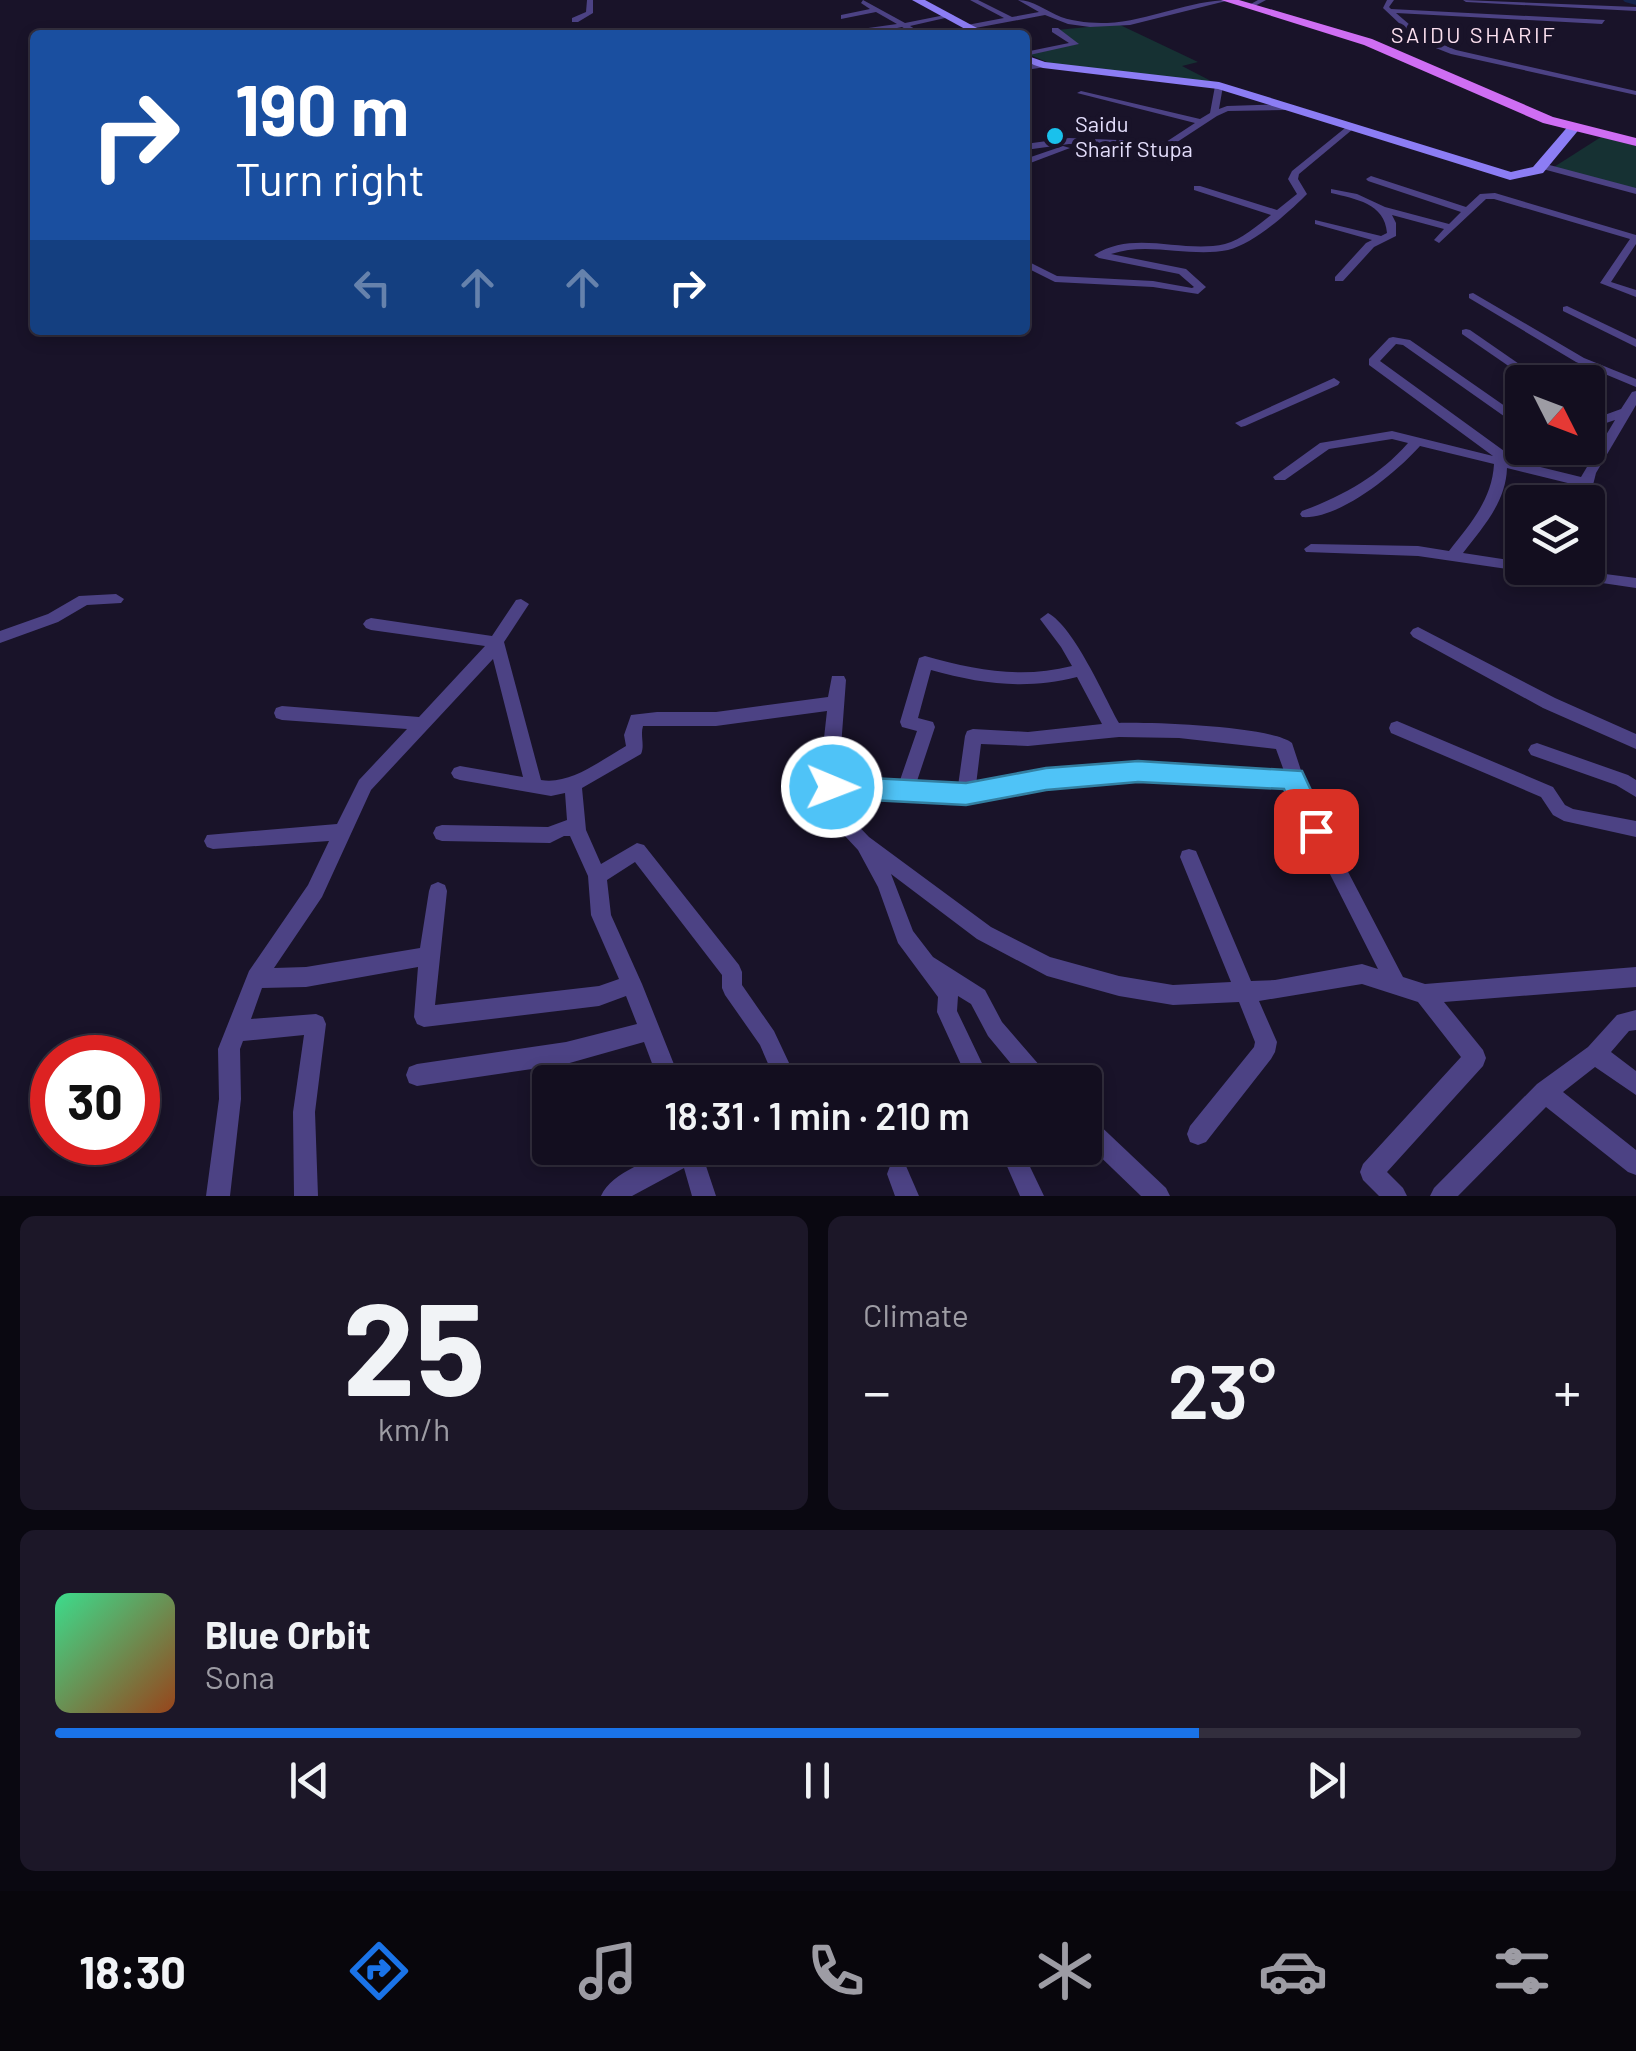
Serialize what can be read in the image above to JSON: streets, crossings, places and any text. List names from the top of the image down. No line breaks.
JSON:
{"districts":["SAIDU SHARIF"],"places":["Saidu Sharif Stupa"],"north":"bottom right","page":{"turn":["190 m","Turn right"],"limit":"30","trip":"18:31 · 1 min · 210 m","tile":[["25","km/h"],"Climate"],"heat":["−","23°","+"],"song":["Blue Orbit","Sona"],"tabs":"18:30"}}
